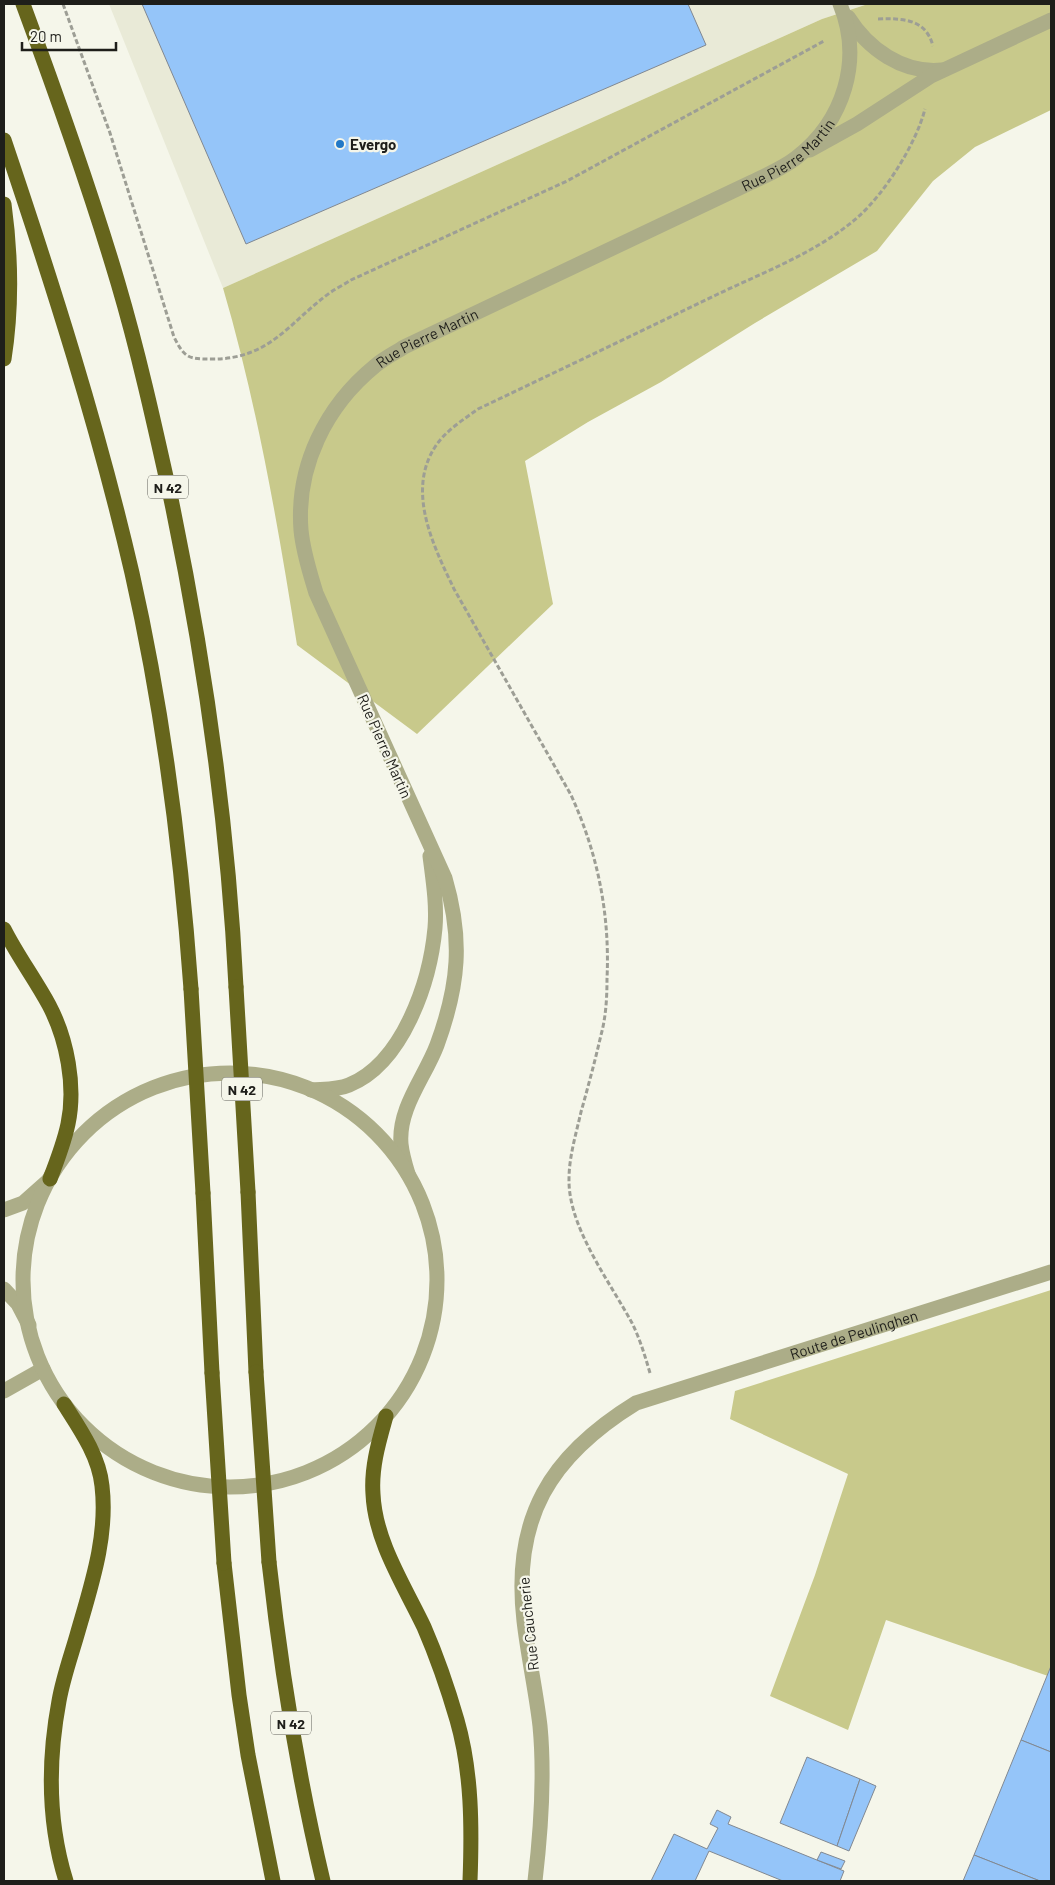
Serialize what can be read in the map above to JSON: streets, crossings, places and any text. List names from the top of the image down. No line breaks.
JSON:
{"streets":{"highway":["N 42"],"street":["Rue Pierre Martin","Route de Peulinghen","Rue Caucherie"]},"crossings":[["Route de Peulinghen","Rue Caucherie"]],"places":["Evergo"],"scale_bar":"20 m"}
